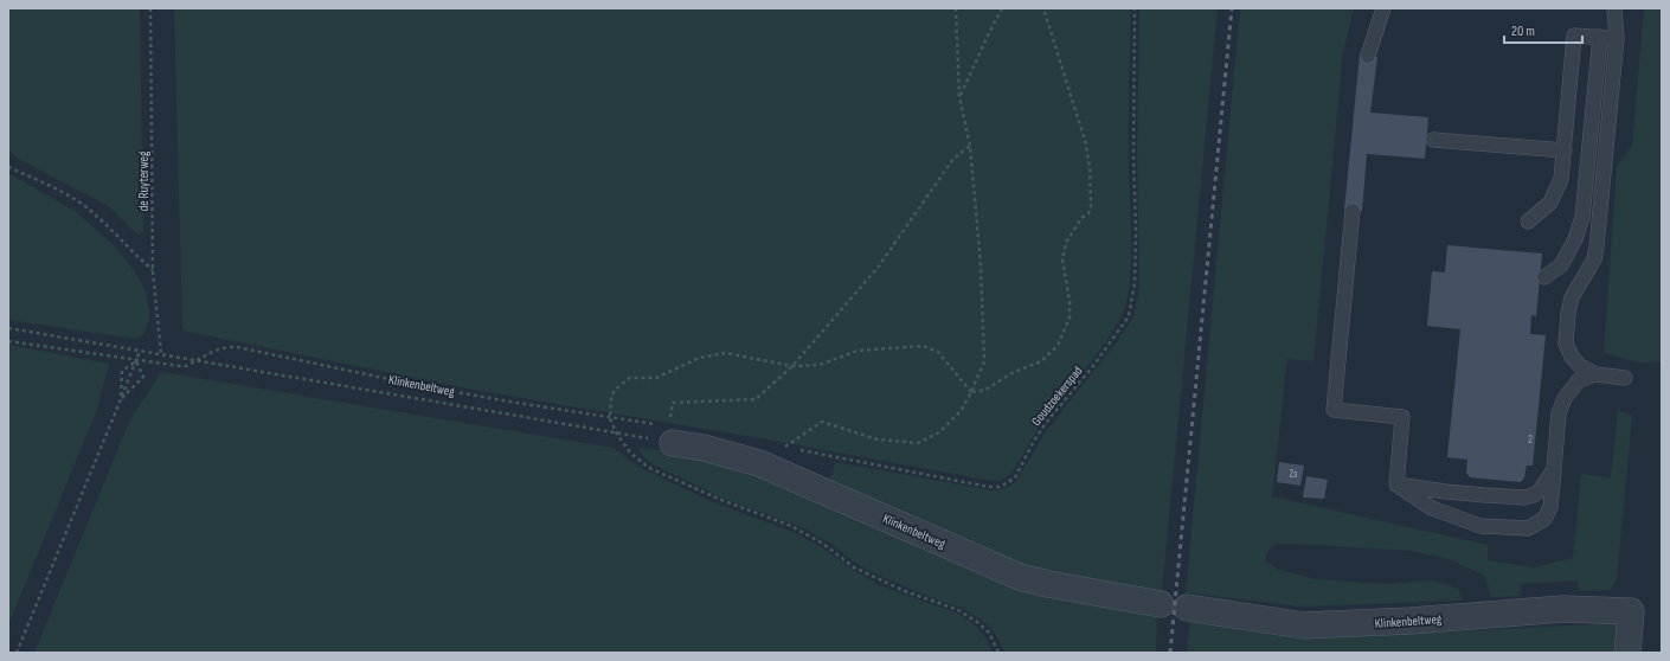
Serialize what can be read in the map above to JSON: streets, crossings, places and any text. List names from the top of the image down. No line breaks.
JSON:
{"streets":{"street":["Klinkenbeltweg"],"path":["de Ruyterweg","Goudzoekerspad"]},"crossings":[["de Ruyterweg","Klinkenbeltweg"]],"house_numbers":["2","2a"],"scale_bar":"20 m"}
